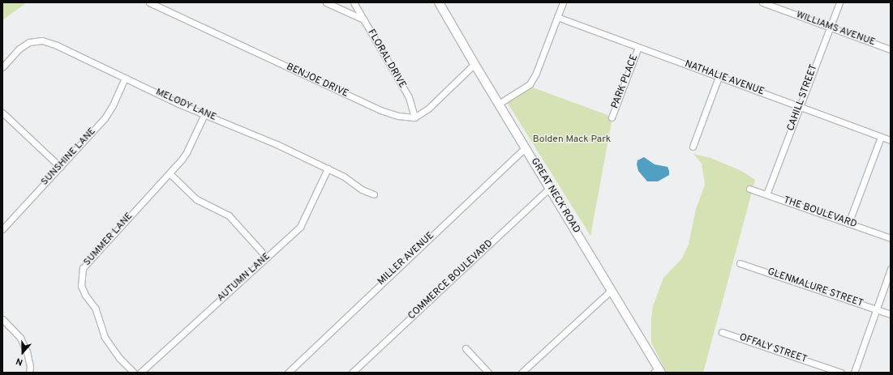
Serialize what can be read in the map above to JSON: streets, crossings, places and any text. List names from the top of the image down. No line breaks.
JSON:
{"streets":{"main road":["GREAT NECK ROAD"],"street":["WILLIAMS AVENUE","FLORAL DRIVE","NATHALIE AVENUE","BENJOE DRIVE","PARK PLACE","CAHILL STREET","MELODY LANE","SUNSHINE LANE","THE BOULEVARD","SUMMER LANE","MILLER AVENUE","AUTUMN LANE","COMMERCE BOULEVARD","GLENMALURE STREET","OFFALY STREET"]},"crossings":[["WILLIAMS AVENUE","CAHILL STREET"],["FLORAL DRIVE","BENJOE DRIVE"],["NATHALIE AVENUE","PARK PLACE"],["NATHALIE AVENUE","CAHILL STREET"],["CAHILL STREET","THE BOULEVARD"],["MELODY LANE","SUNSHINE LANE"],["MELODY LANE","SUMMER LANE"],["MELODY LANE","AUTUMN LANE"],["GREAT NECK ROAD","MILLER AVENUE"],["GREAT NECK ROAD","COMMERCE BOULEVARD"]],"parks":["Bolden Mack Park"],"north":"bottom"}
